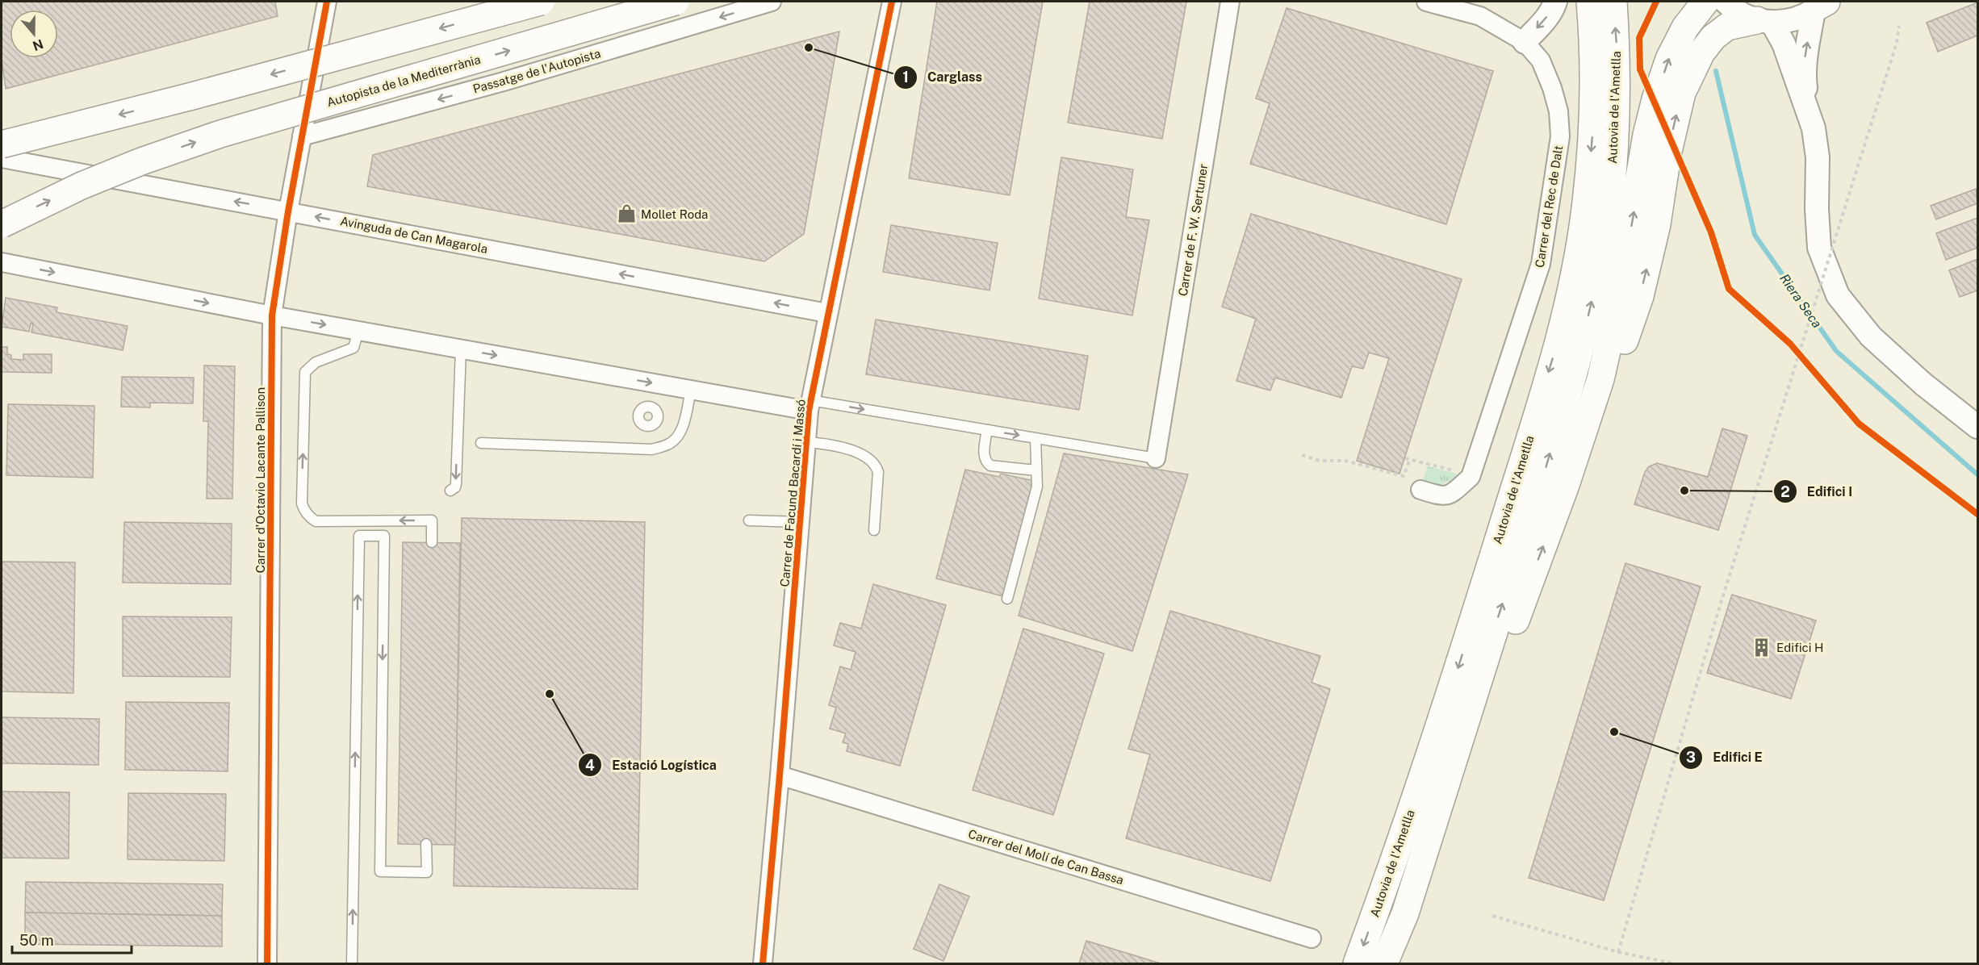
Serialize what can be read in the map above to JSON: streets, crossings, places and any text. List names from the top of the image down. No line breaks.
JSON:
{"streets":{"highway":["Autopista de la Mediterrània","Autovia de l'Ametlla"],"street":["Passatge de l'Autopista","Carrer del Rec de Dalt","Carrer de F. W. Sertuner","Avinguda de Can Magarola","Carrer d'Octavio Lacante Pallison","Carrer de Facund Bacardí i Massó","Carrer del Molí de Can Bassa"]},"crossings":[["Passatge de l'Autopista","Carrer d'Octavio Lacante Pallison"],["Avinguda de Can Magarola","Carrer d'Octavio Lacante Pallison"],["Avinguda de Can Magarola","Carrer de Facund Bacardí i Massó"],["Carrer de Facund Bacardí i Massó","Carrer del Molí de Can Bassa"]],"one_way":["Passatge de l'Autopista"],"water":["Riera Seca"],"places":{"other":["Carglass","Edifici I","Estació Logística","Edifici E"],"shop":["Mollet Roda"],"building":["Edifici H"]},"scale_bar":"50 m","north":"bottom"}
